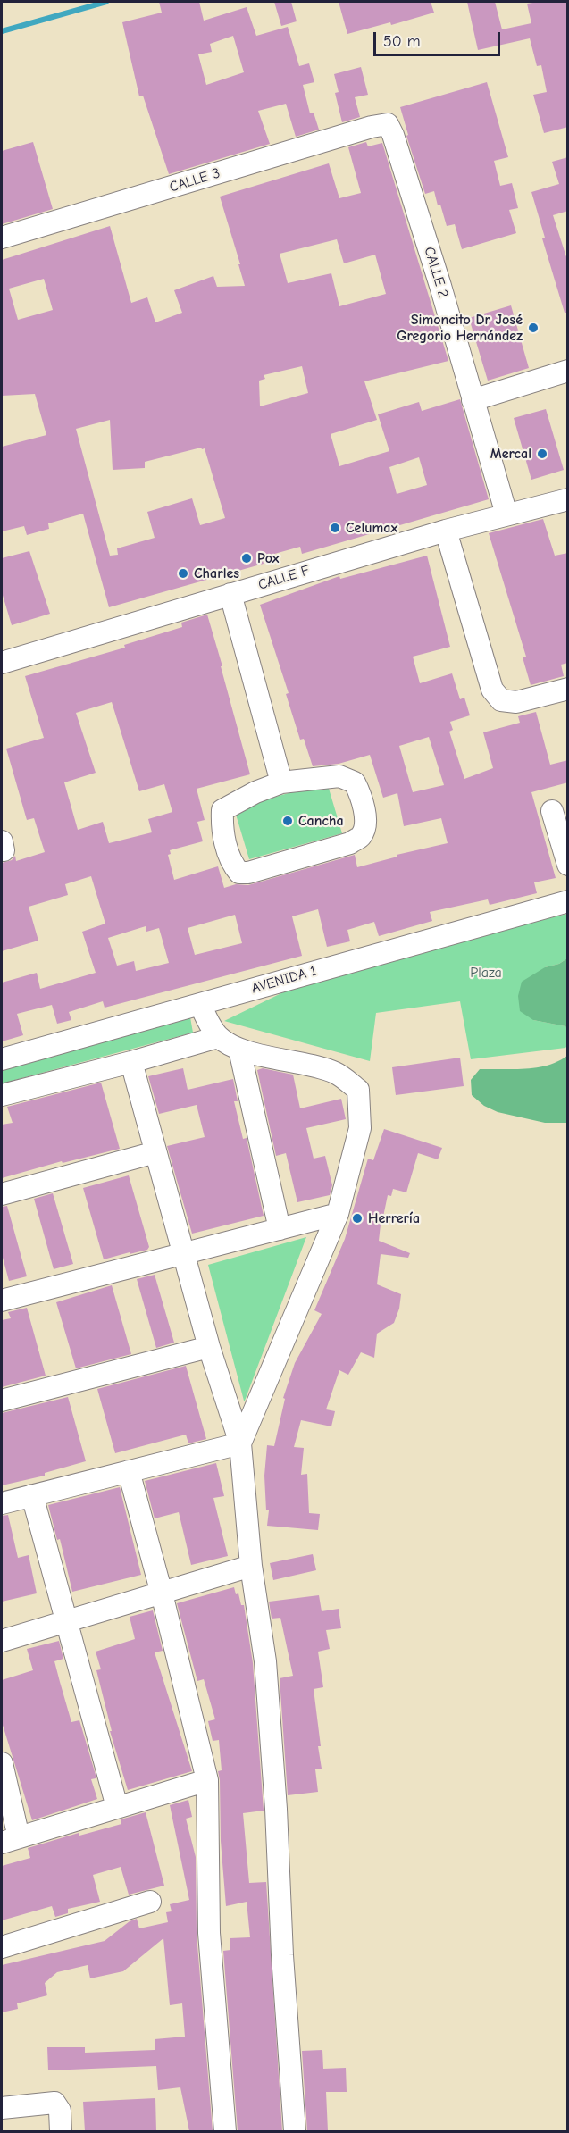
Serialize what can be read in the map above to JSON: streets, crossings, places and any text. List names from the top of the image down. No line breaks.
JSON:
{"streets":{"street":["CALLE 3","CALLE 2","CALLE F","AVENIDA 1"]},"crossings":[["CALLE 3","CALLE 2"],["CALLE 2","CALLE F"]],"parks":["Plaza"],"places":["Simoncito Dr José Gregorio Hernández","Mercal","Celumax","Pox","Charles","Cancha","Herrería"],"scale_bar":"50 m"}
